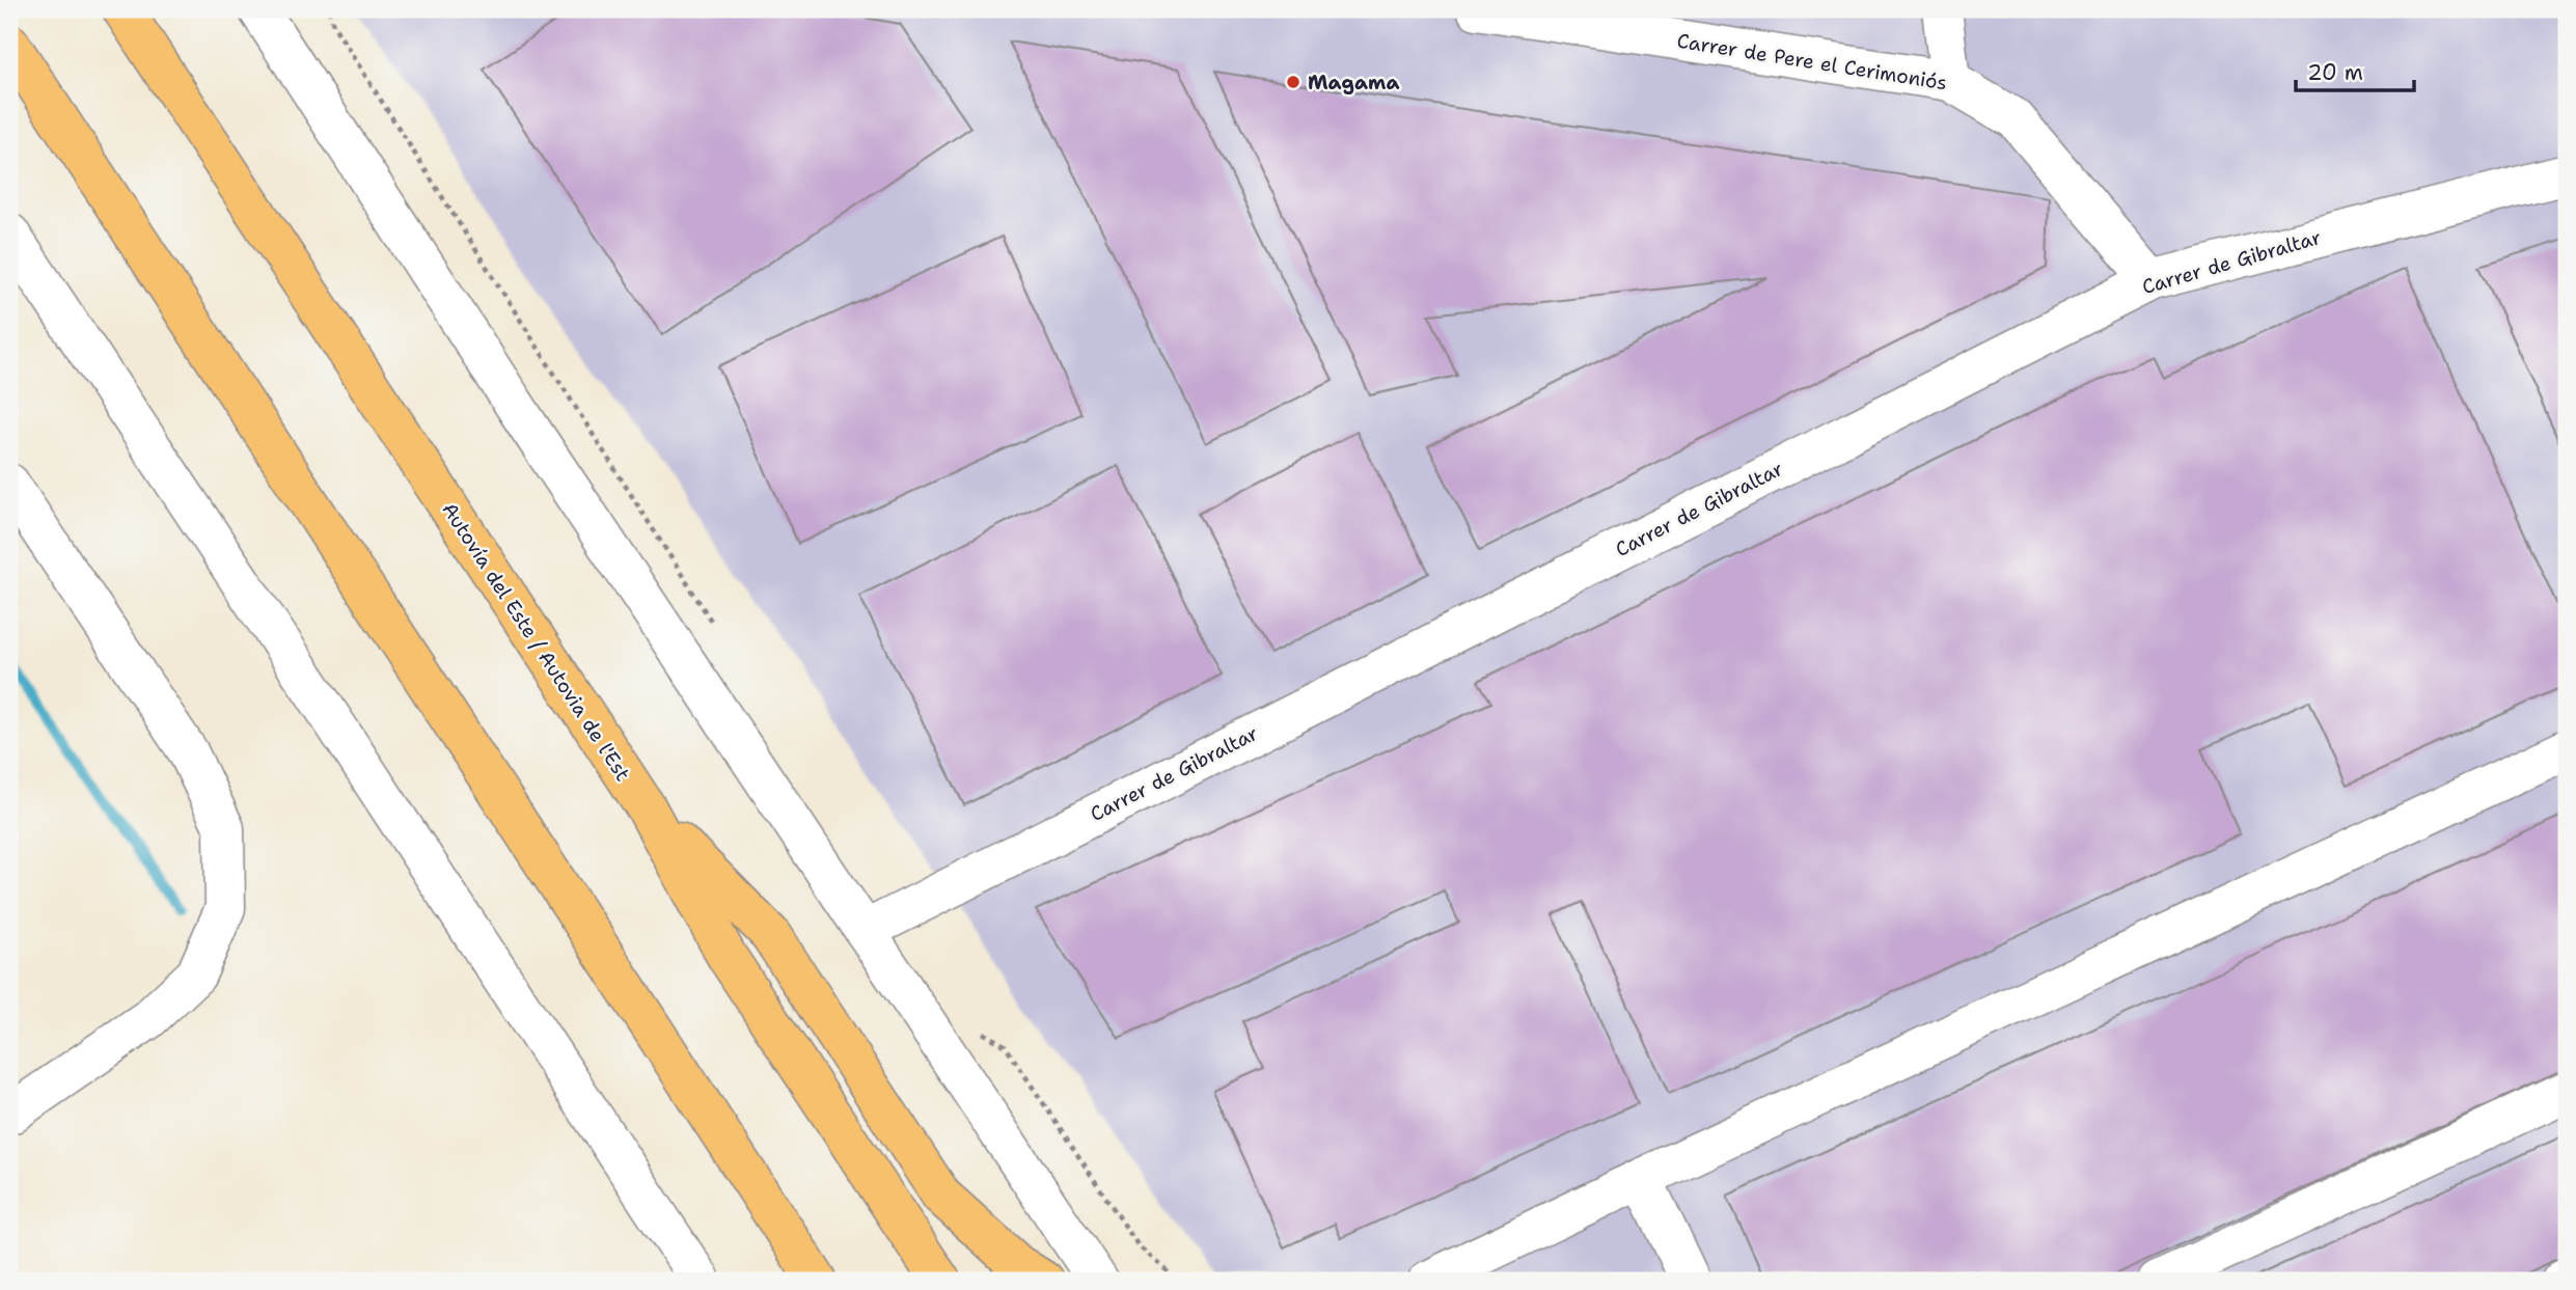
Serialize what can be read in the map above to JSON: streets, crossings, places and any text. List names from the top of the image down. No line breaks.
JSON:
{"streets":{"highway":["Autovía del Este / Autovia de l'Est"],"street":["Carrer de Pere el Cerimoniós","Carrer de Gibraltar"]},"crossings":[["Carrer de Pere el Cerimoniós","Carrer de Gibraltar"]],"places":["Magama"],"scale_bar":"20 m"}
